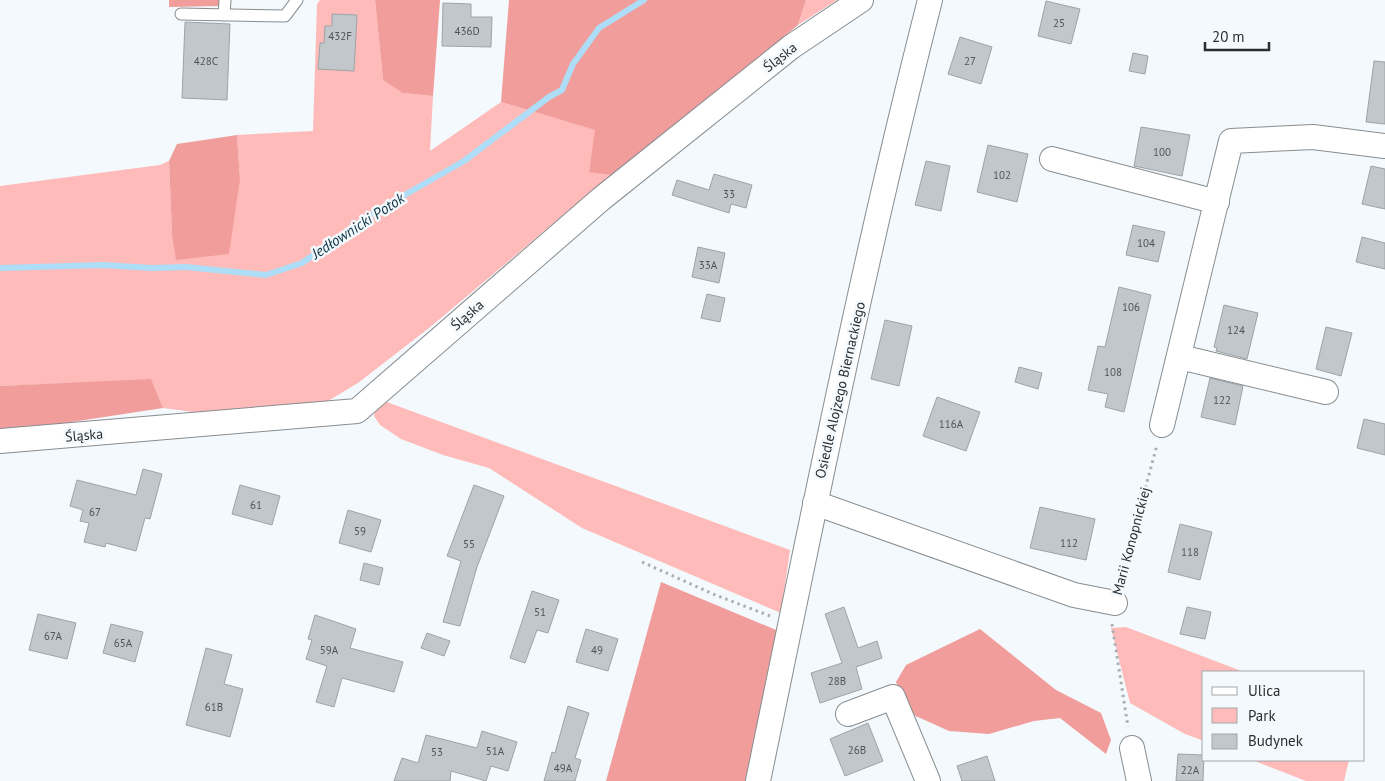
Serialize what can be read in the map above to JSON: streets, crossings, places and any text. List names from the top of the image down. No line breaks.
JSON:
{"streets":{"street":["Śląska","Osiedle Alojzego Biernackiego","Marii Konopnickiej"]},"crossings":[["Osiedle Alojzego Biernackiego","Marii Konopnickiej"]],"water":["Jedłownicki Potok"],"house_numbers":["25","436D","432F","428C","27","100","102","33","104","33A","106","124","108","122","116A","61","67","59","112","55","118","51","67A","65A","59A","49","28B","61B","26B","51A","53","49A","22A"],"legend":["Ulica","Park","Budynek"],"scale_bar":"20 m"}
